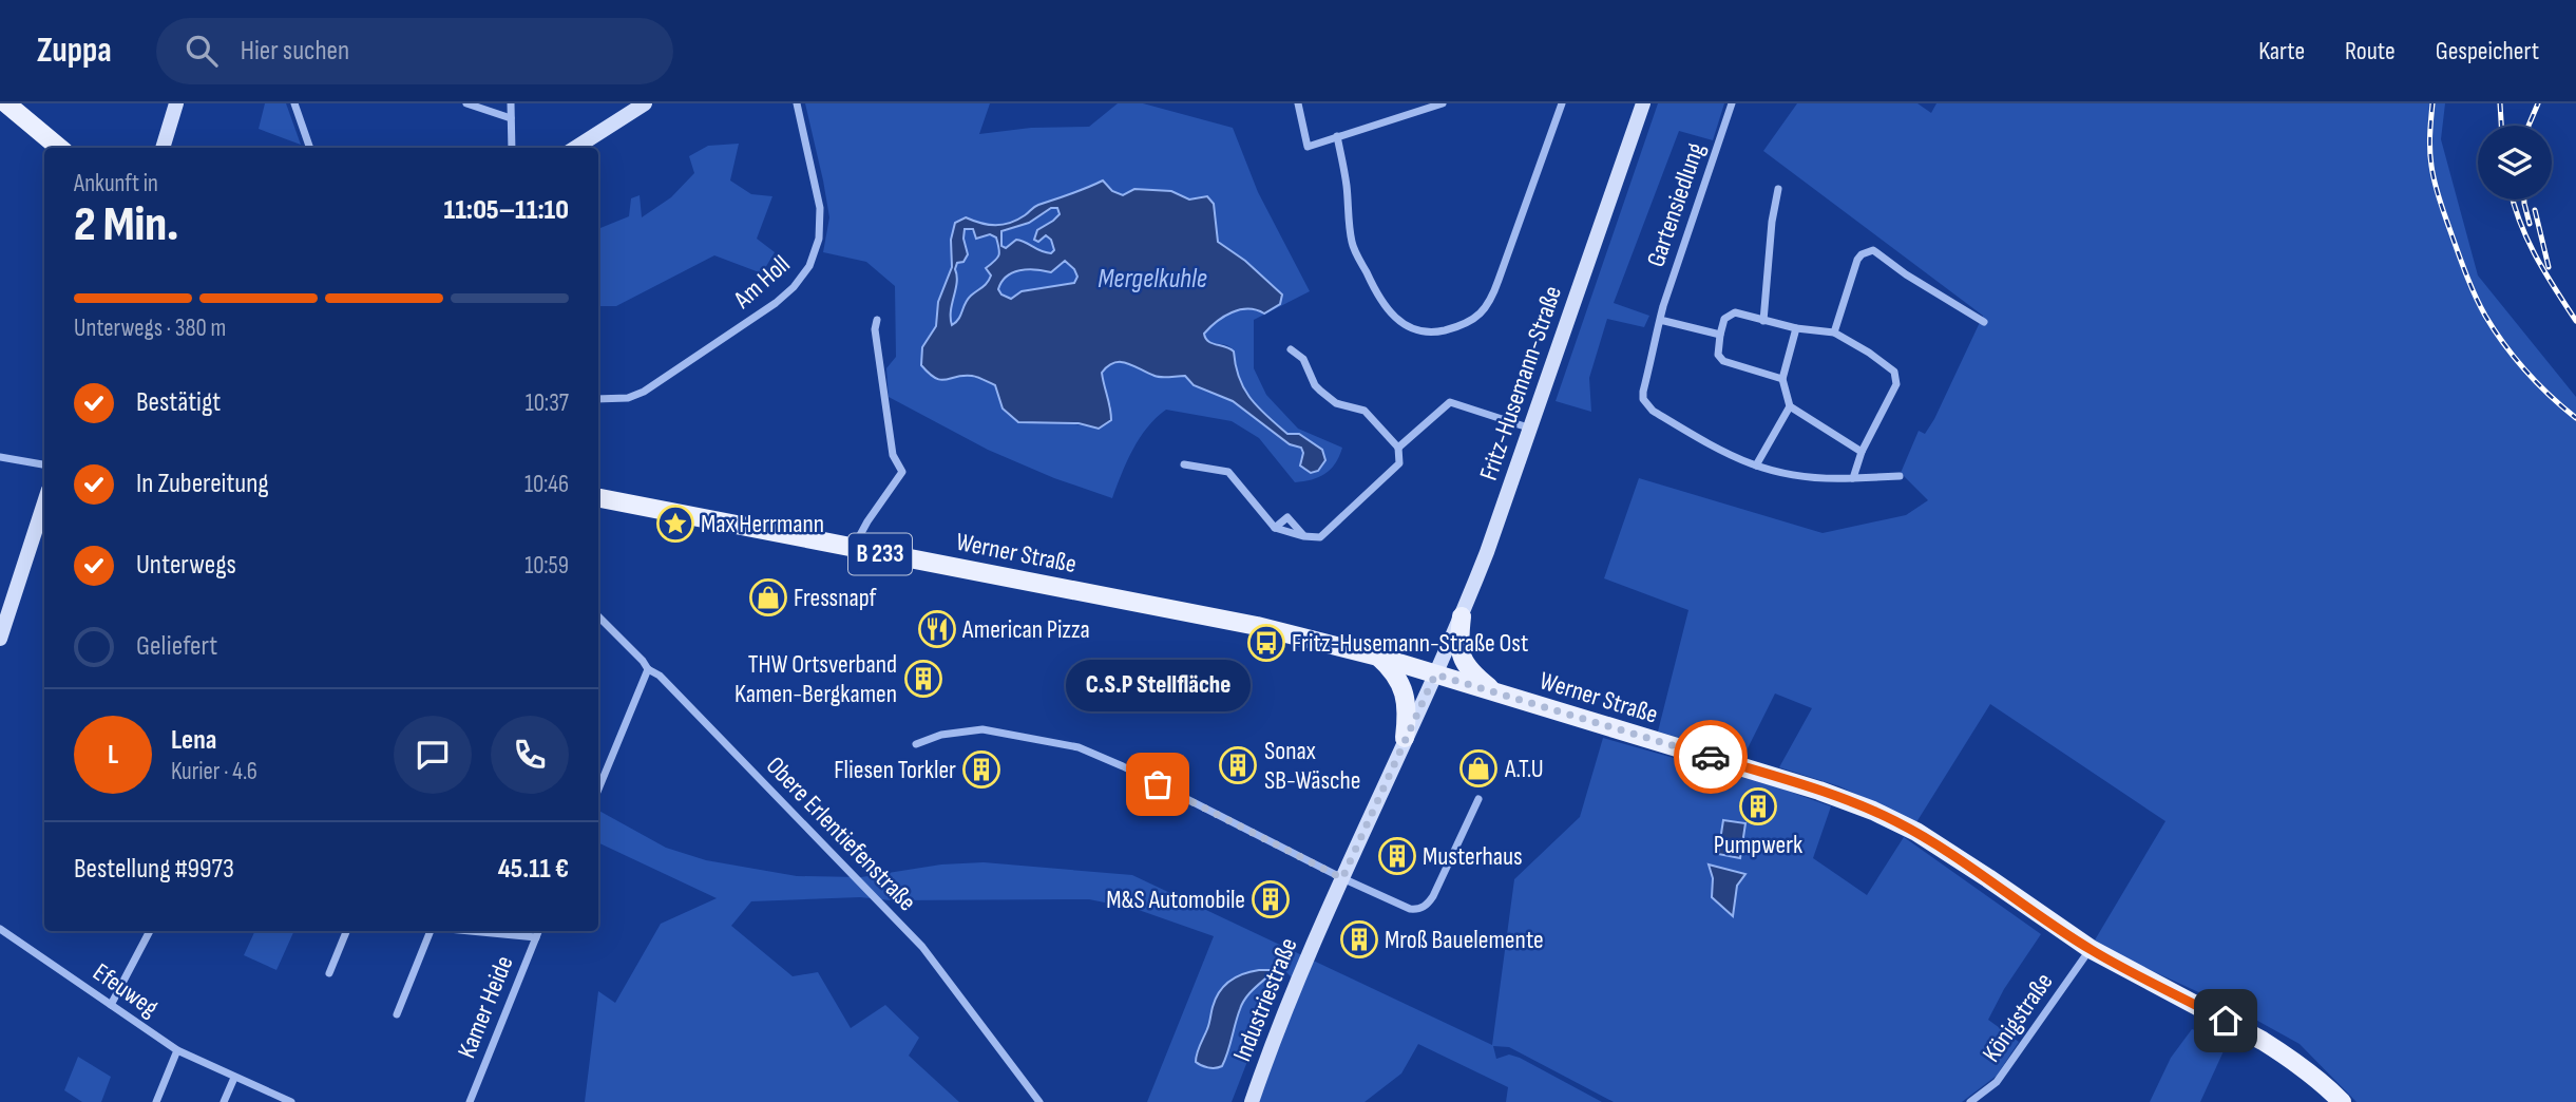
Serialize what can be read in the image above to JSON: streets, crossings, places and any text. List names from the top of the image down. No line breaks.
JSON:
{"streets":{"main road":["Werner Straße","B 233"],"street":["Gartensiedlung","Am Holl","Fritz-Husemann-Straße","Obere Erlentiefenstraße","Efeuweg","Industriestraße","Kamer Heide","Königstraße"]},"crossings":[["Fritz-Husemann-Straße","Werner Straße"],["Fritz-Husemann-Straße","Industriestraße"],["Werner Straße","Industriestraße"],["Werner Straße","Königstraße"]],"water":["Mergelkuhle"],"places":{"place":["Max Herrmann"],"shop":["Fressnapf","A.T.U"],"restaurant":["American Pizza"],"bus stop":["Fritz-Husemann-Straße Ost"],"building":["THW Ortsverband Kamen-Bergkamen","Sonax SB-Wäsche","Fliesen Torkler","Pumpwerk","Musterhaus","M&S Automobile","Mroß Bauelemente"],"other":["C.S.P Stellfläche"]},"page":{"header":"Zuppa","search":"Hier suchen","nav":["Karte","Route","Gespeichert"],"heading":["2 Min.","Ankunft in","11:05–11:10"],"panel":["Lena","Kurier · 4.6","Bestellung #9973","45.11 €"],"bar":"Unterwegs · 380 m","list":[["Bestätigt","10:37"],["In Zubereitung","10:46"],["Unterwegs","10:59"],"Geliefert"],"bubble":"C.S.P Stellfläche","round":"L"}}
